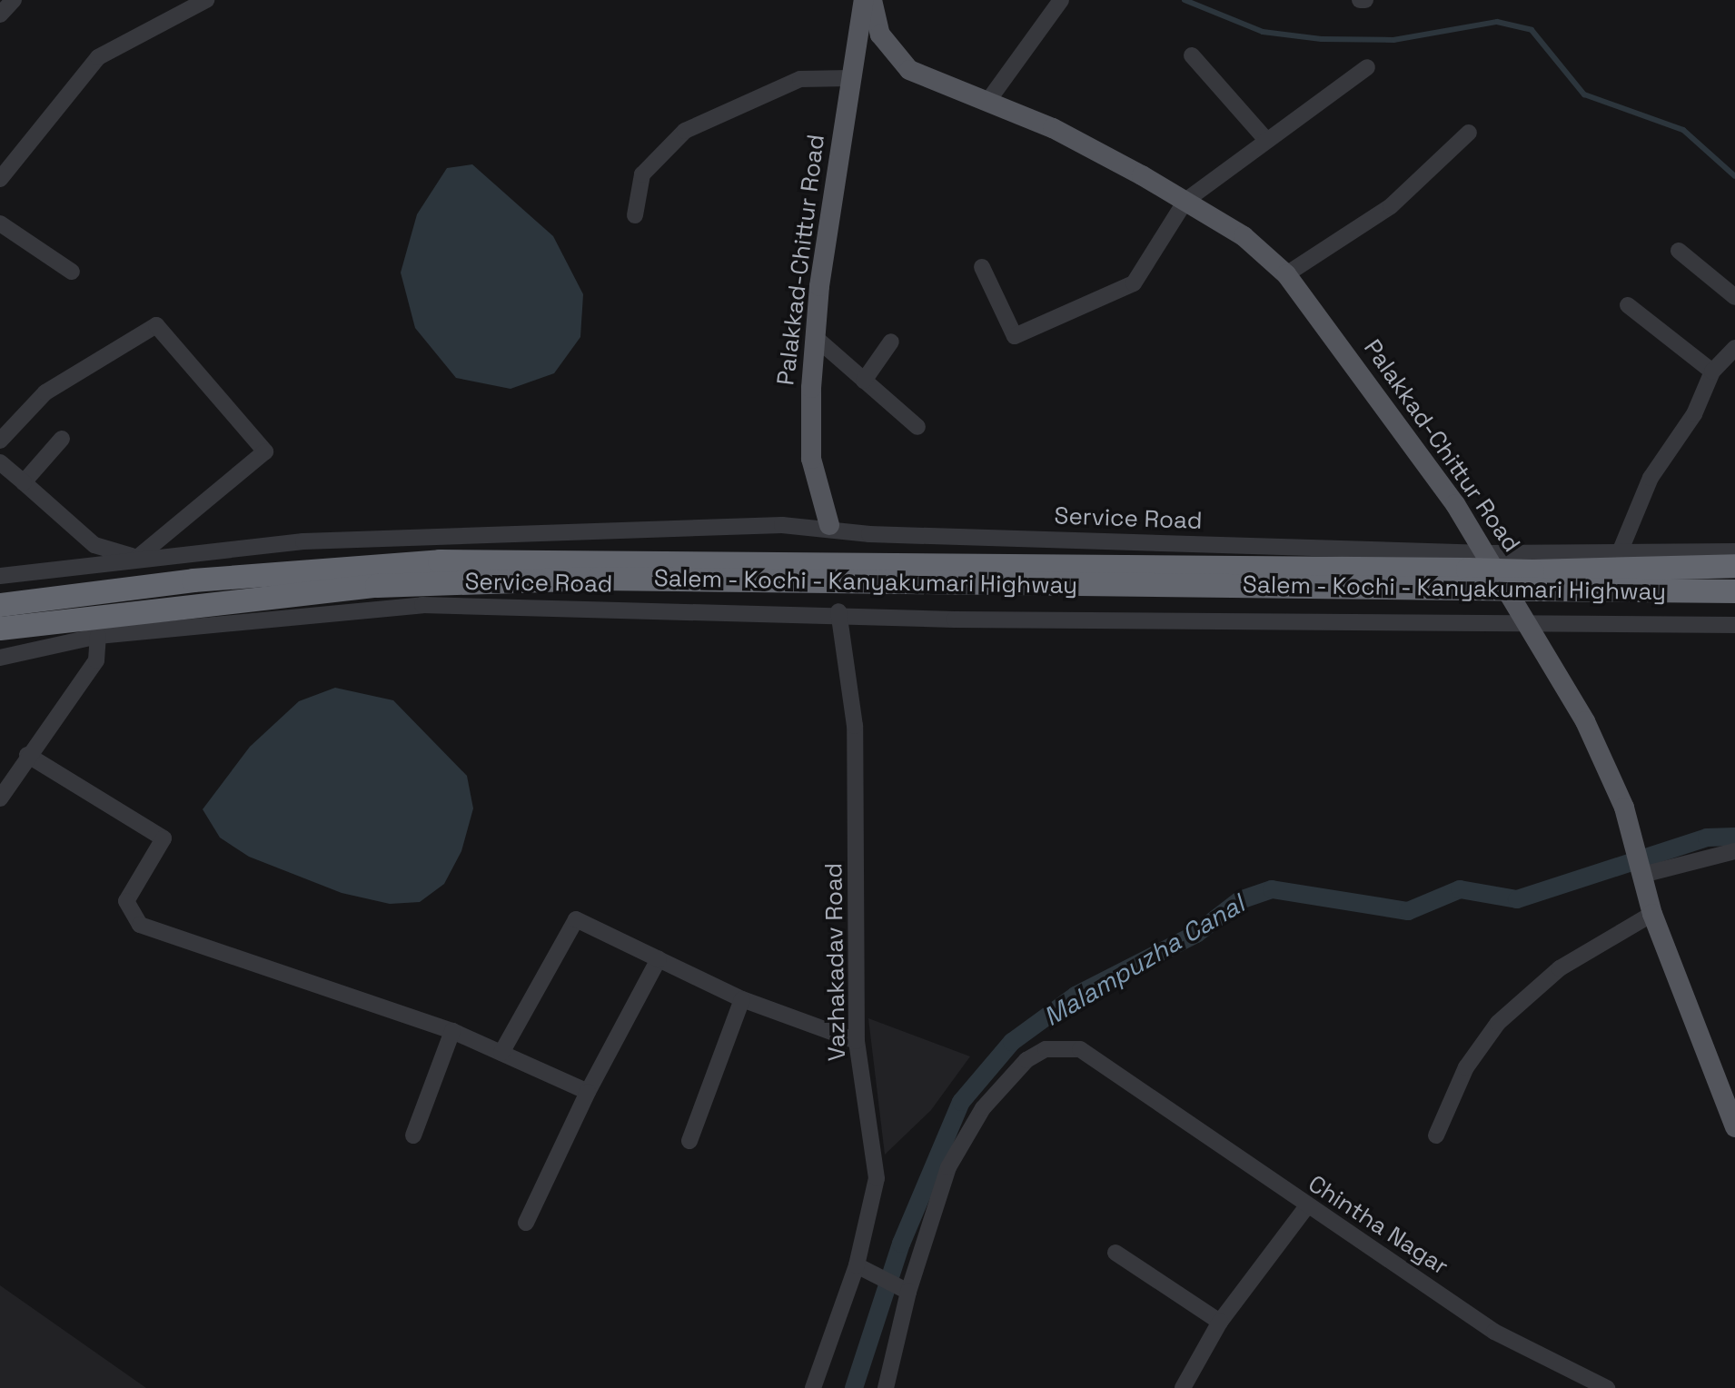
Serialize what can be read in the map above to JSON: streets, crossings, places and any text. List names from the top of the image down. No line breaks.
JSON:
{"streets":{"highway":["Salem - Kochi - Kanyakumari Highway"],"main road":["Palakkad-Chittur Road"],"street":["Service Road","Vazhakadav Road","Chintha Nagar"]},"crossings":[["Palakkad-Chittur Road","Service Road"],["Service Road","Vazhakadav Road"]],"water":["Malampuzha Canal"]}
